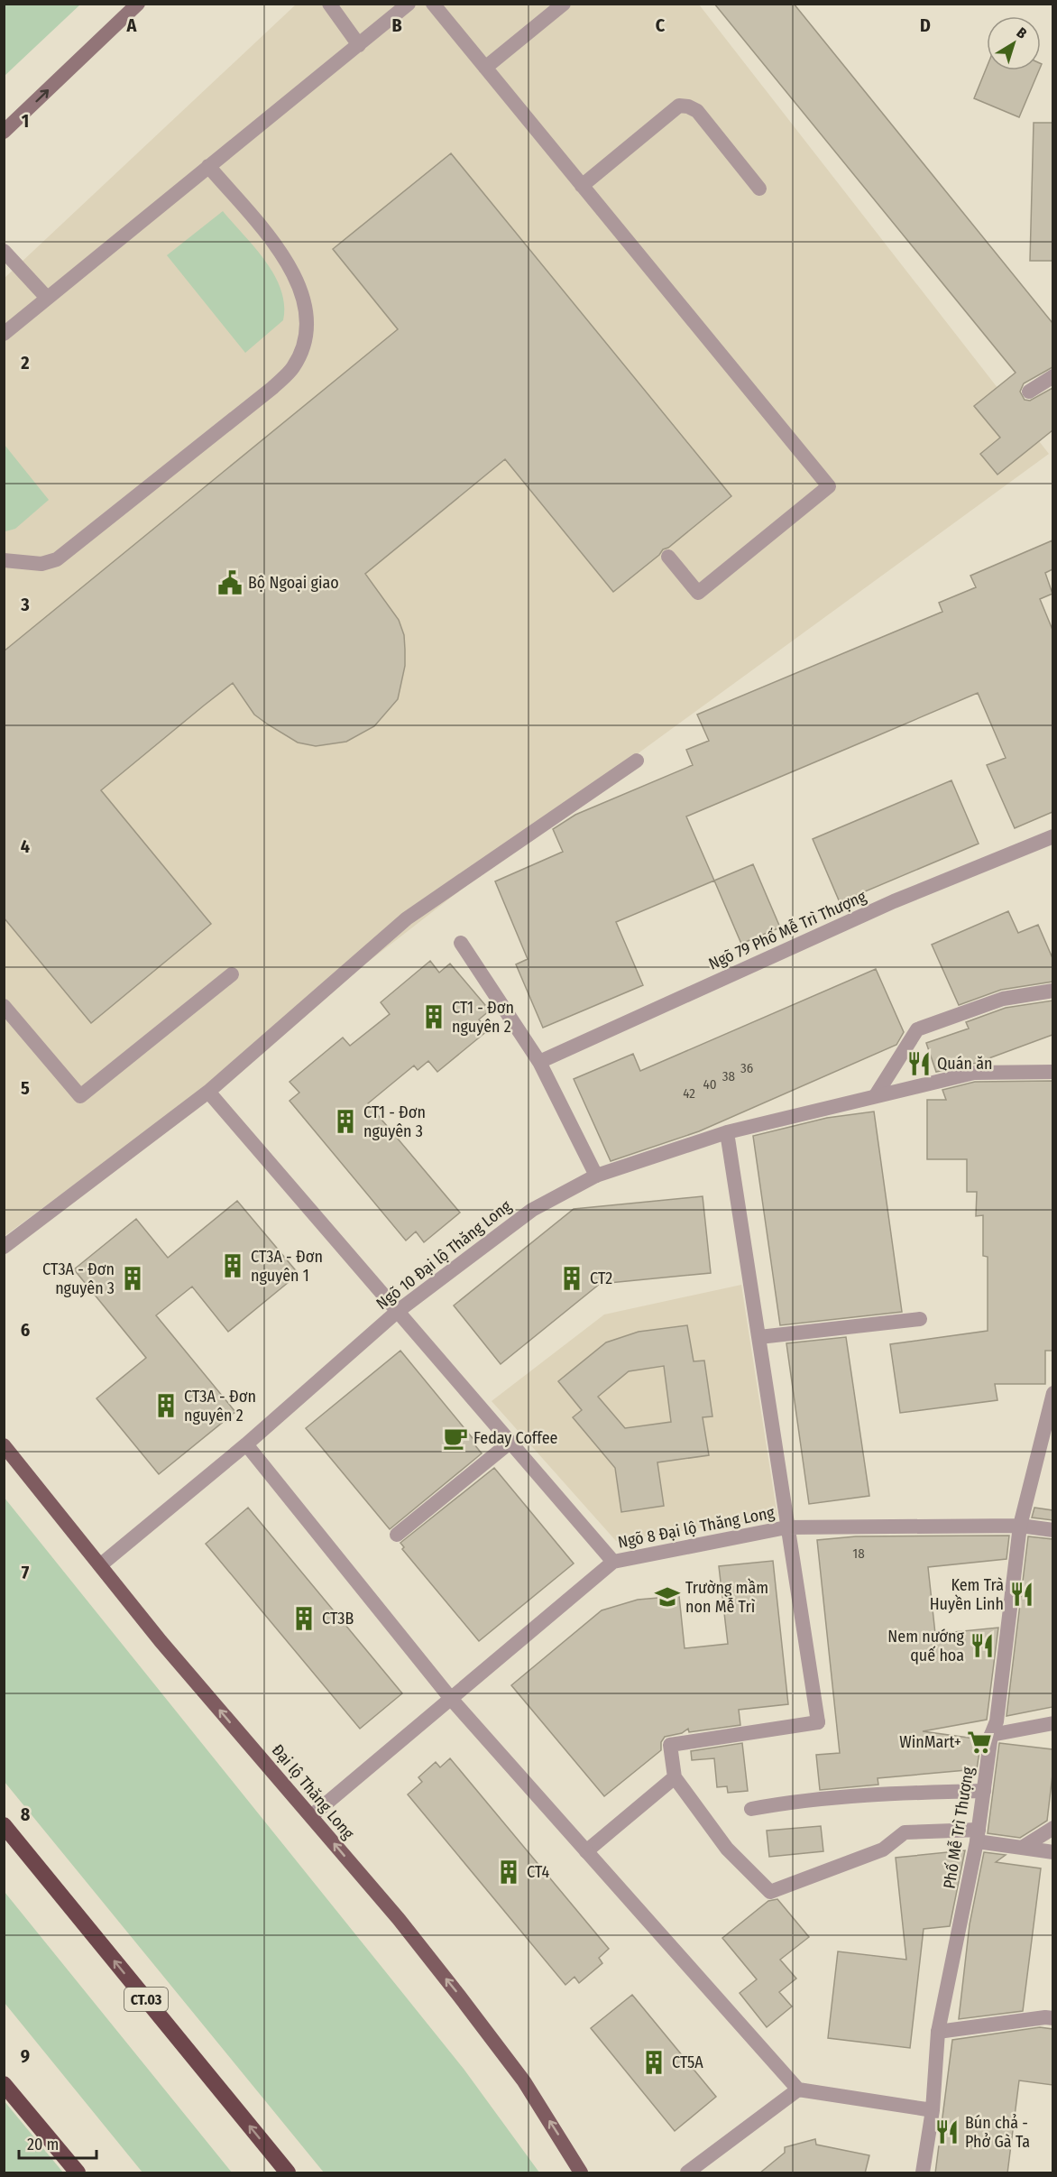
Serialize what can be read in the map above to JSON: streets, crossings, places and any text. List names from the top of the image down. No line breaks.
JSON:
{"streets":{"highway":["CT.03"],"main road":["Đại lộ Thăng Long"],"street":["Ngõ 79 Phố Mễ Trì Thượng","Ngõ 10 Đại lộ Thăng Long","Ngõ 8 Đại lộ Thăng Long","Phố Mễ Trì Thượng"]},"crossings":[["Ngõ 10 Đại lộ Thăng Long","Đại lộ Thăng Long"],["Ngõ 8 Đại lộ Thăng Long","Đại lộ Thăng Long"],["Ngõ 8 Đại lộ Thăng Long","Phố Mễ Trì Thượng"]],"one_way":["Đại lộ Thăng Long"],"places":{"public building":["Bộ Ngoại giao"],"building":["CT1 - Đơn nguyên 2","CT1 - Đơn nguyên 3","CT3A - Đơn nguyên 1","CT3A - Đơn nguyên 3","CT2","CT3A - Đơn nguyên 2","CT3B","CT4","CT5A"],"restaurant":["Quán ăn","Kem Trà Huyền Linh","Nem nướng quế hoa","Bún chả - Phở Gà Ta"],"cafe":["Feday Coffee"],"school or university":["Trường mầm non Mễ Trì"],"supermarket":["WinMart+"]},"house_numbers":["36","38","40","42","18"],"scale_bar":"20 m","north":"top right","grid":{"columns":["A","B","C","D"],"rows":["1","2","3","4","5","6","7","8","9"]}}
